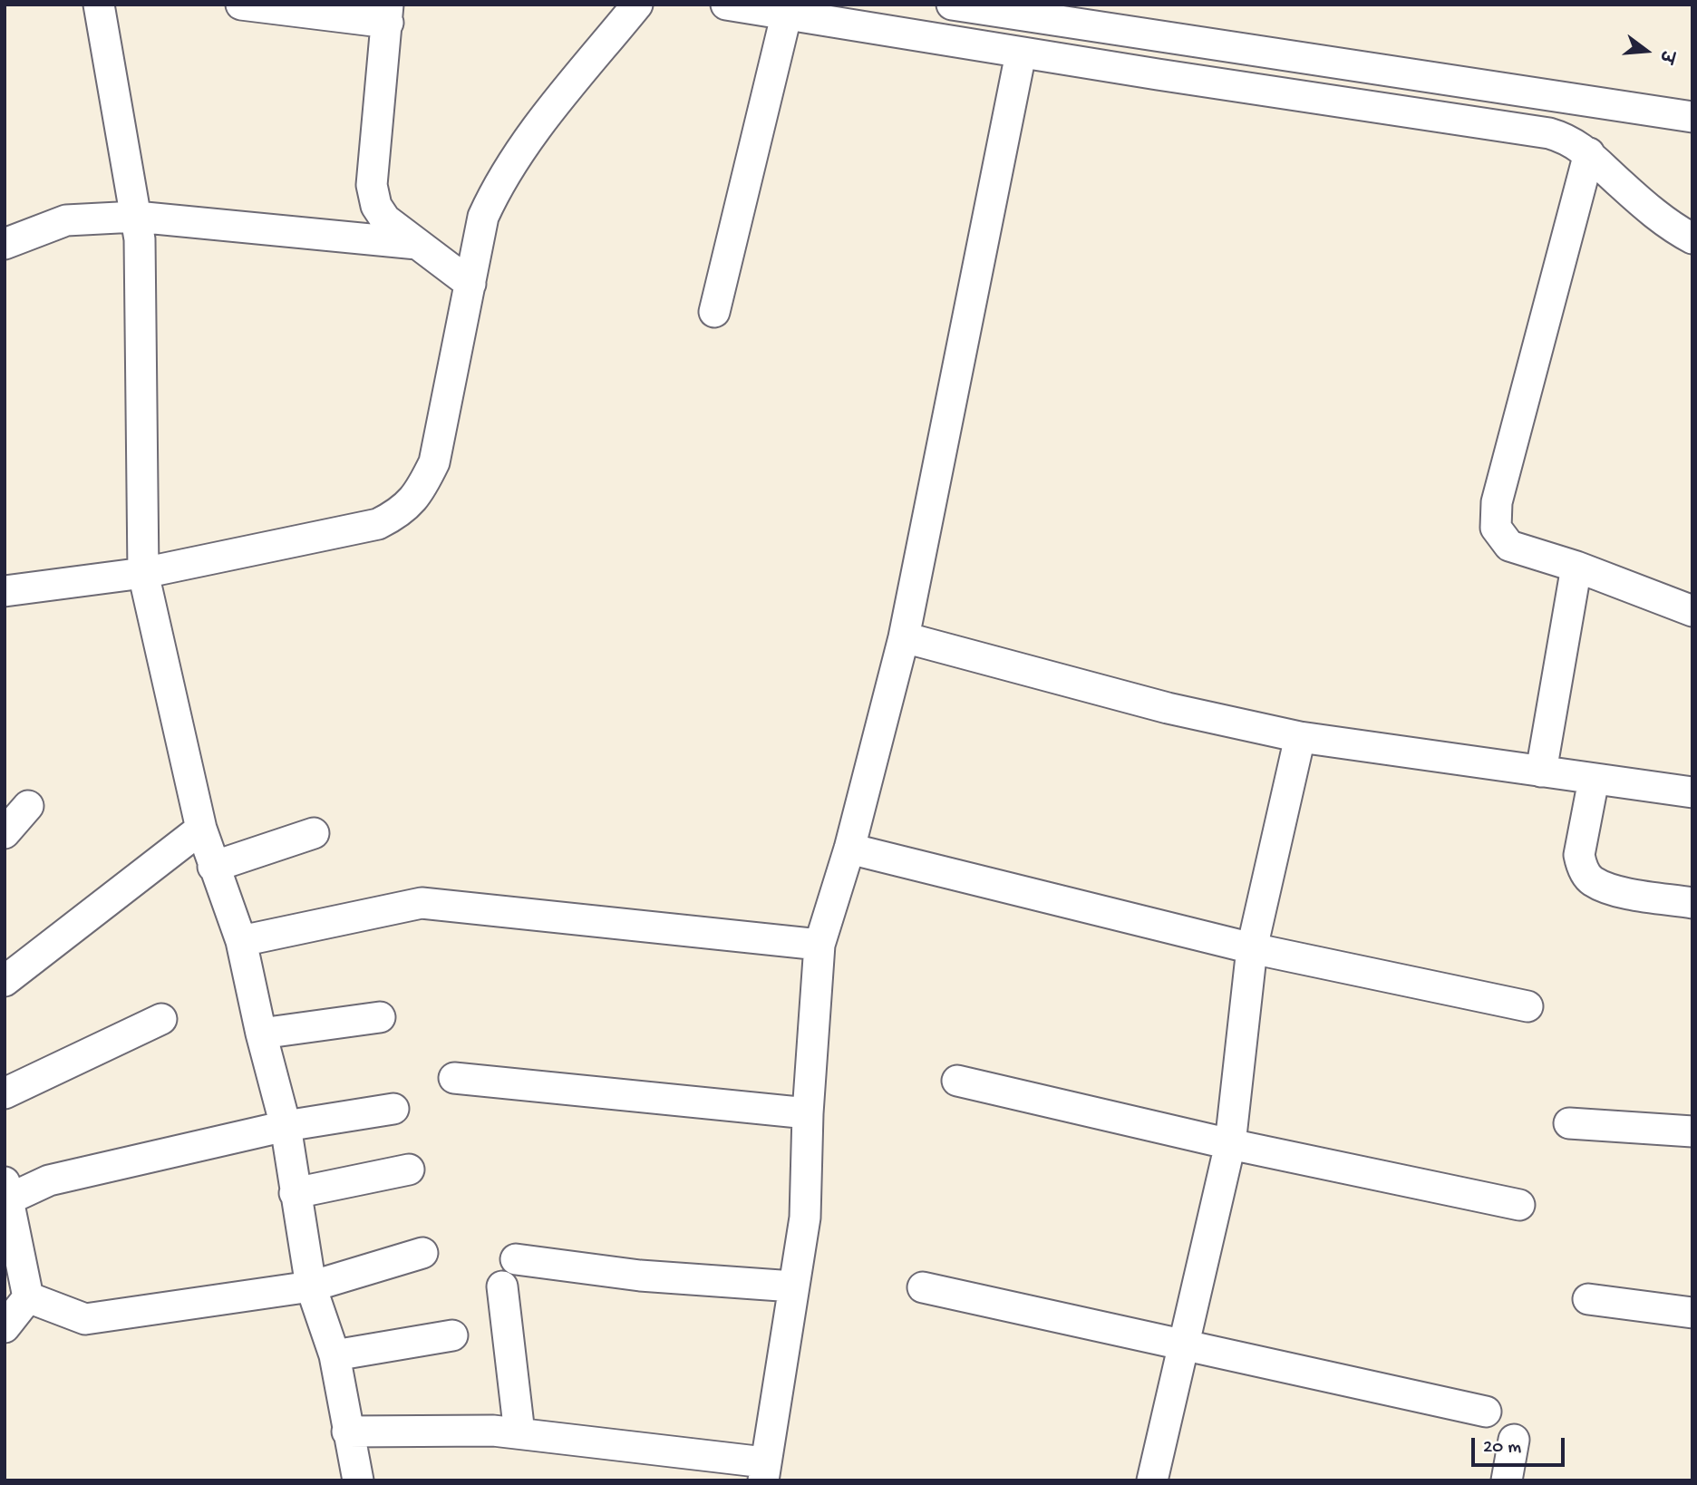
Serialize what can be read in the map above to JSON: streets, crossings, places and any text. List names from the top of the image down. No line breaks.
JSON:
{"scale_bar":"20 m","north":"right"}
